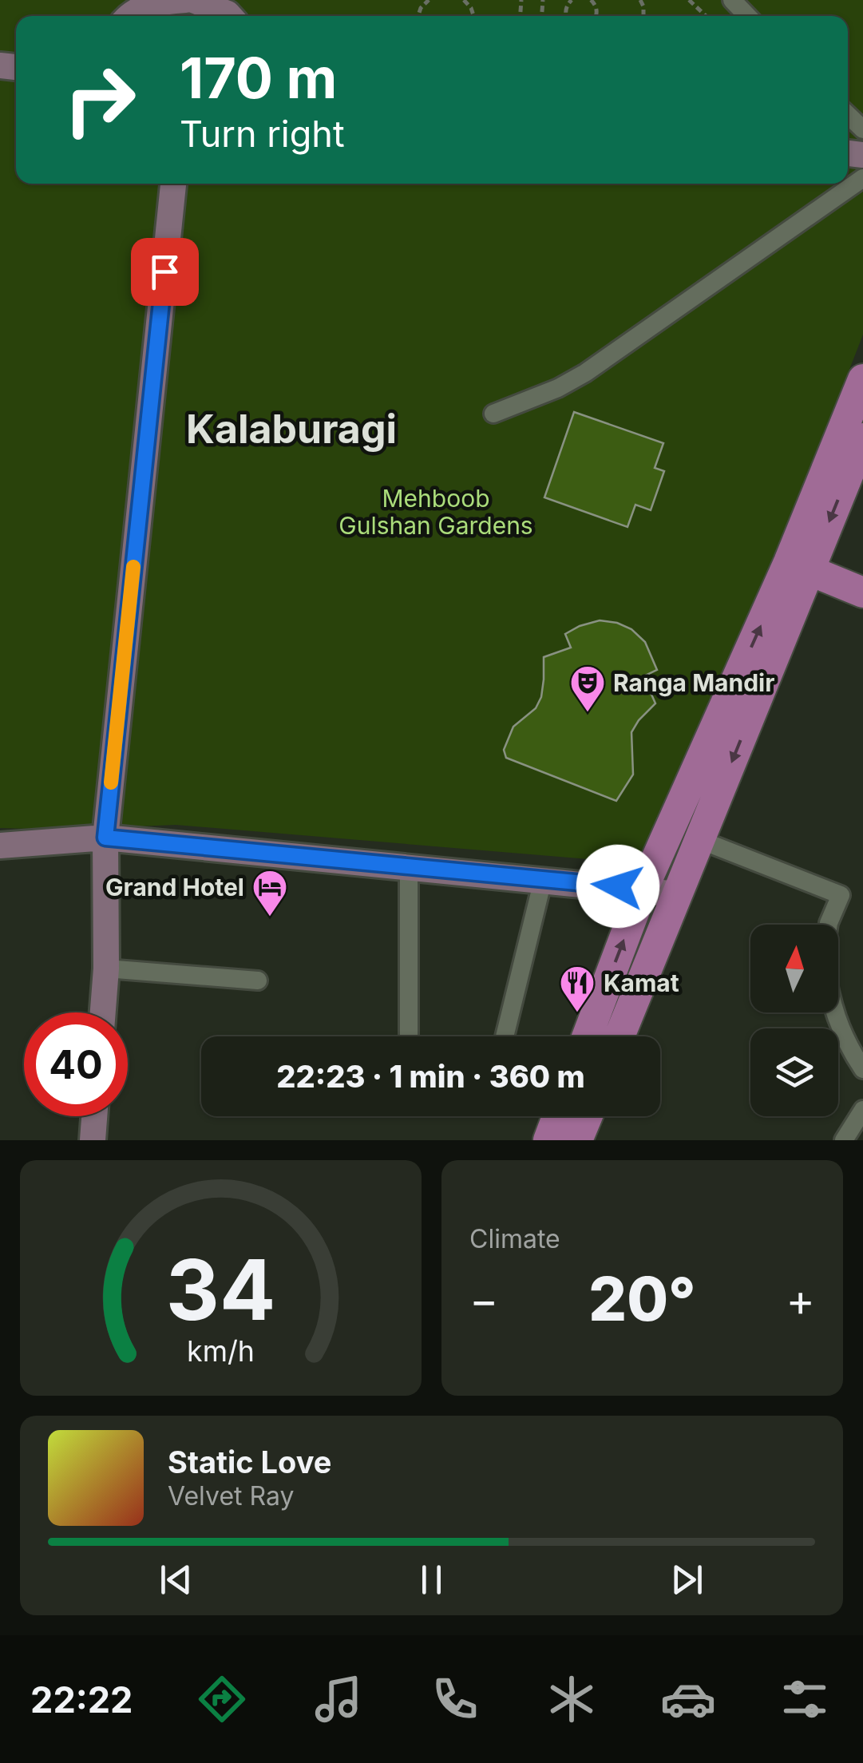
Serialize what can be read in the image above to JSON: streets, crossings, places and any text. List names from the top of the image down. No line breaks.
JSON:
{"districts":["Kalaburagi"],"parks":["Mehboob Gulshan Gardens"],"places":{"theatre":["Ranga Mandir"],"hotel":["Grand Hotel"],"restaurant":["Kamat"]},"north":"top","page":{"turn":["170 m","Turn right"],"limit":"40","trip":"22:23 · 1 min · 360 m","tile":"Climate","heat":["−","20°","+"],"song":["Static Love","Velvet Ray"],"tabs":"22:22","gauge":["34","km/h"]}}
